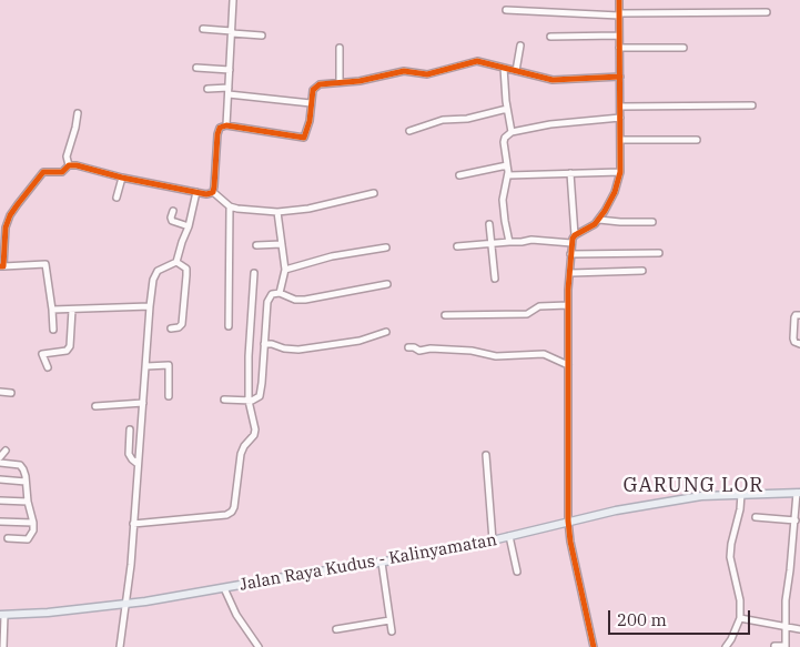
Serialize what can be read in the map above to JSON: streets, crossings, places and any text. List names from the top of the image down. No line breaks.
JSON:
{"streets":{"main road":["Jalan Raya Kudus - Kalinyamatan"]},"districts":["GARUNG LOR"],"scale_bar":"200 m"}
